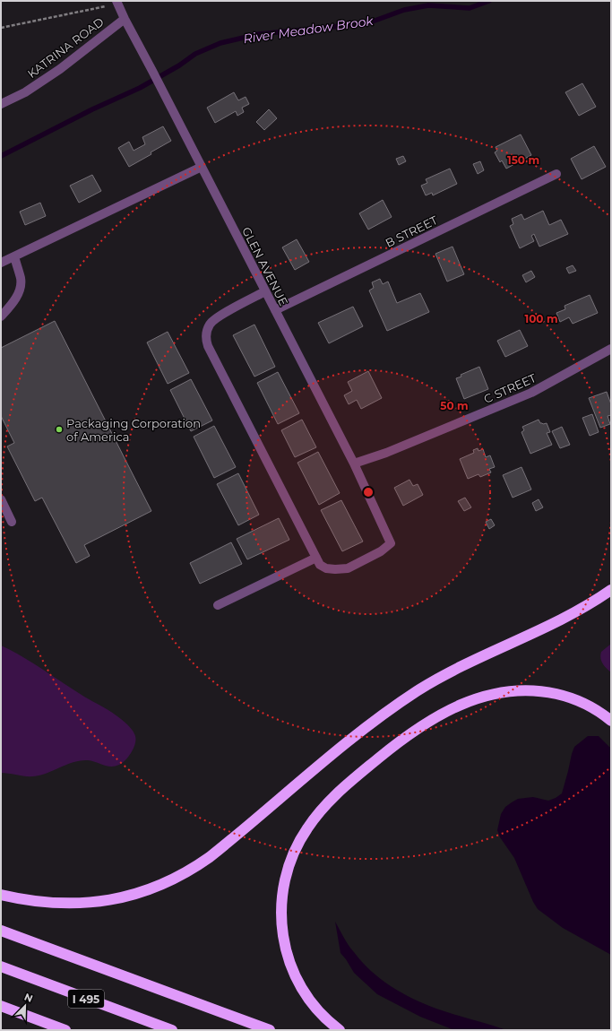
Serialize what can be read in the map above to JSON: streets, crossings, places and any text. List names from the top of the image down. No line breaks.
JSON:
{"streets":{"highway":["I 495"],"street":["KATRINA ROAD","B STREET","GLEN AVENUE","C STREET"]},"crossings":[["KATRINA ROAD","GLEN AVENUE"],["B STREET","GLEN AVENUE"],["GLEN AVENUE","C STREET"]],"water":["River Meadow Brook"],"places":["Packaging Corporation of America"],"north":"top right","rings":["150 m","100 m","50 m"]}
